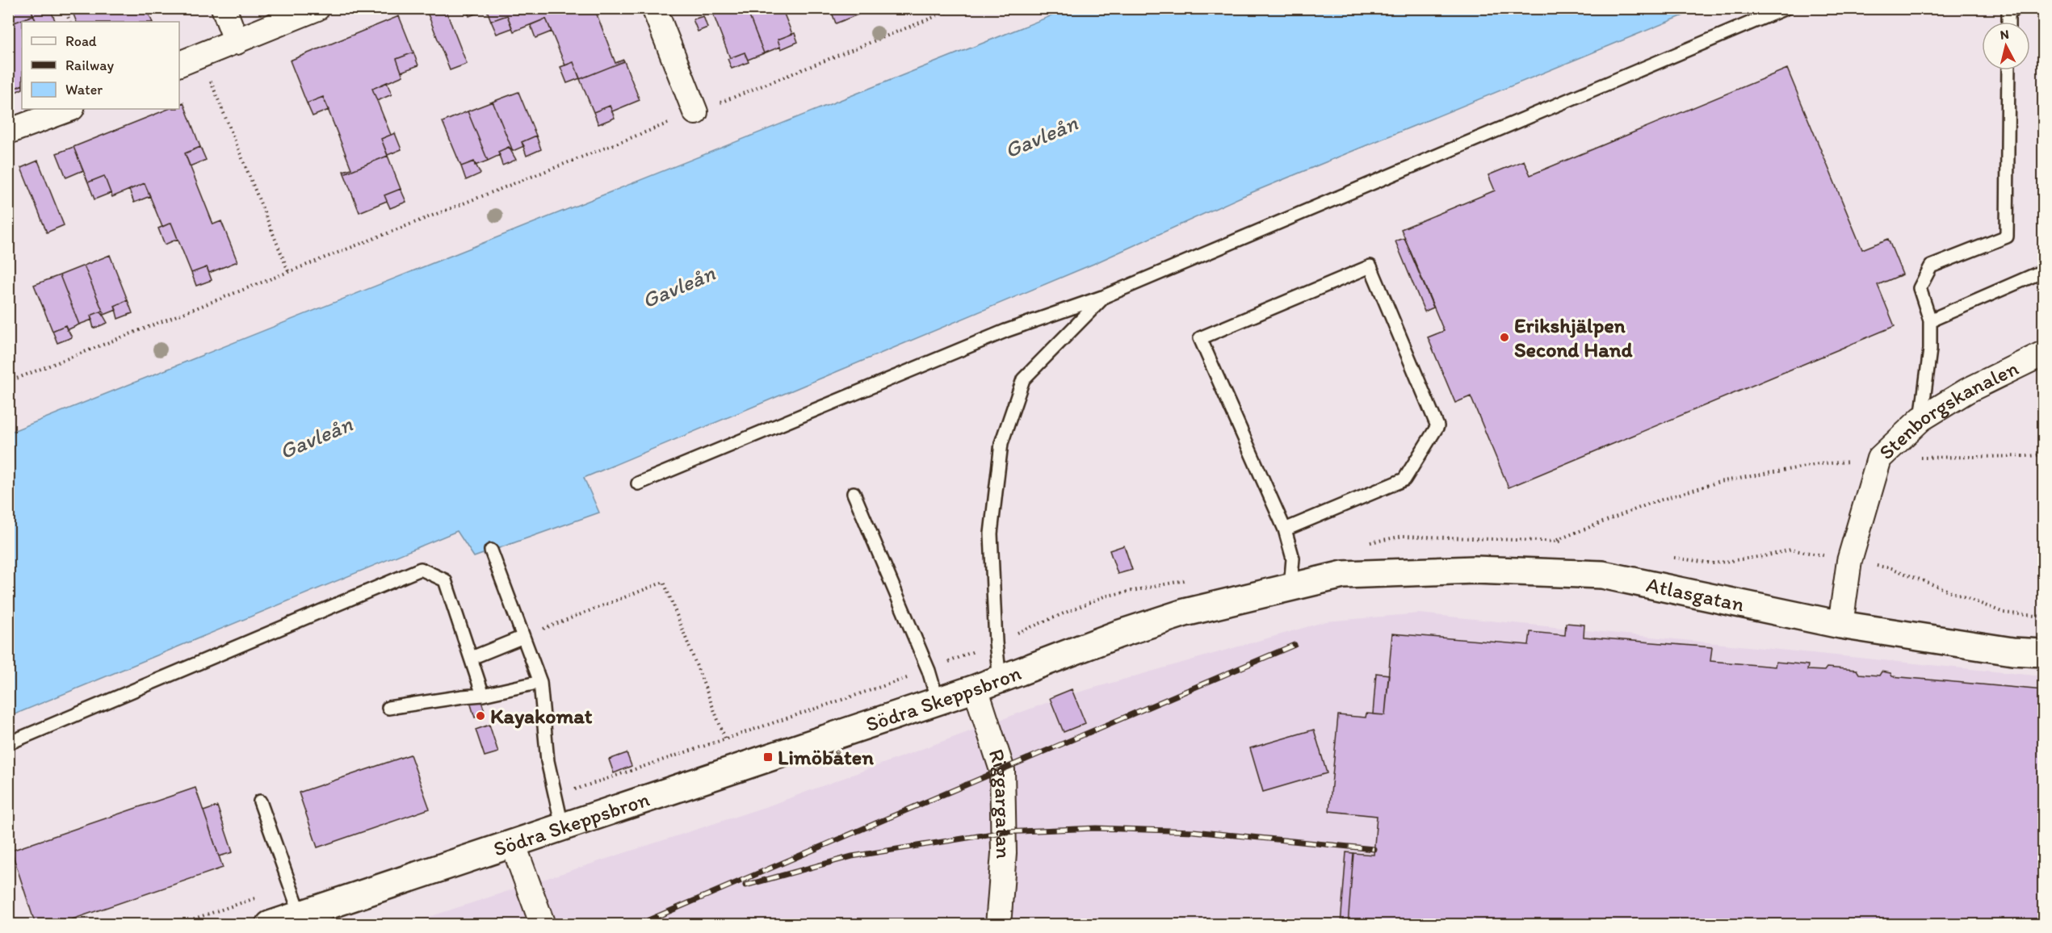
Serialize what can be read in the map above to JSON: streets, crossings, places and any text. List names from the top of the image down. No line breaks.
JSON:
{"streets":{"street":["Stenborgskanalen","Atlasgatan","Södra Skeppsbron","Riggargatan"]},"crossings":[["Stenborgskanalen","Atlasgatan"],["Atlasgatan","Södra Skeppsbron"],["Södra Skeppsbron","Riggargatan"]],"water":["Gavleån"],"places":{"other":["Erikshjälpen Second Hand","Kayakomat"],"transit":["Limöbåten"]},"legend":["Road","Railway","Water"],"north":"top"}
